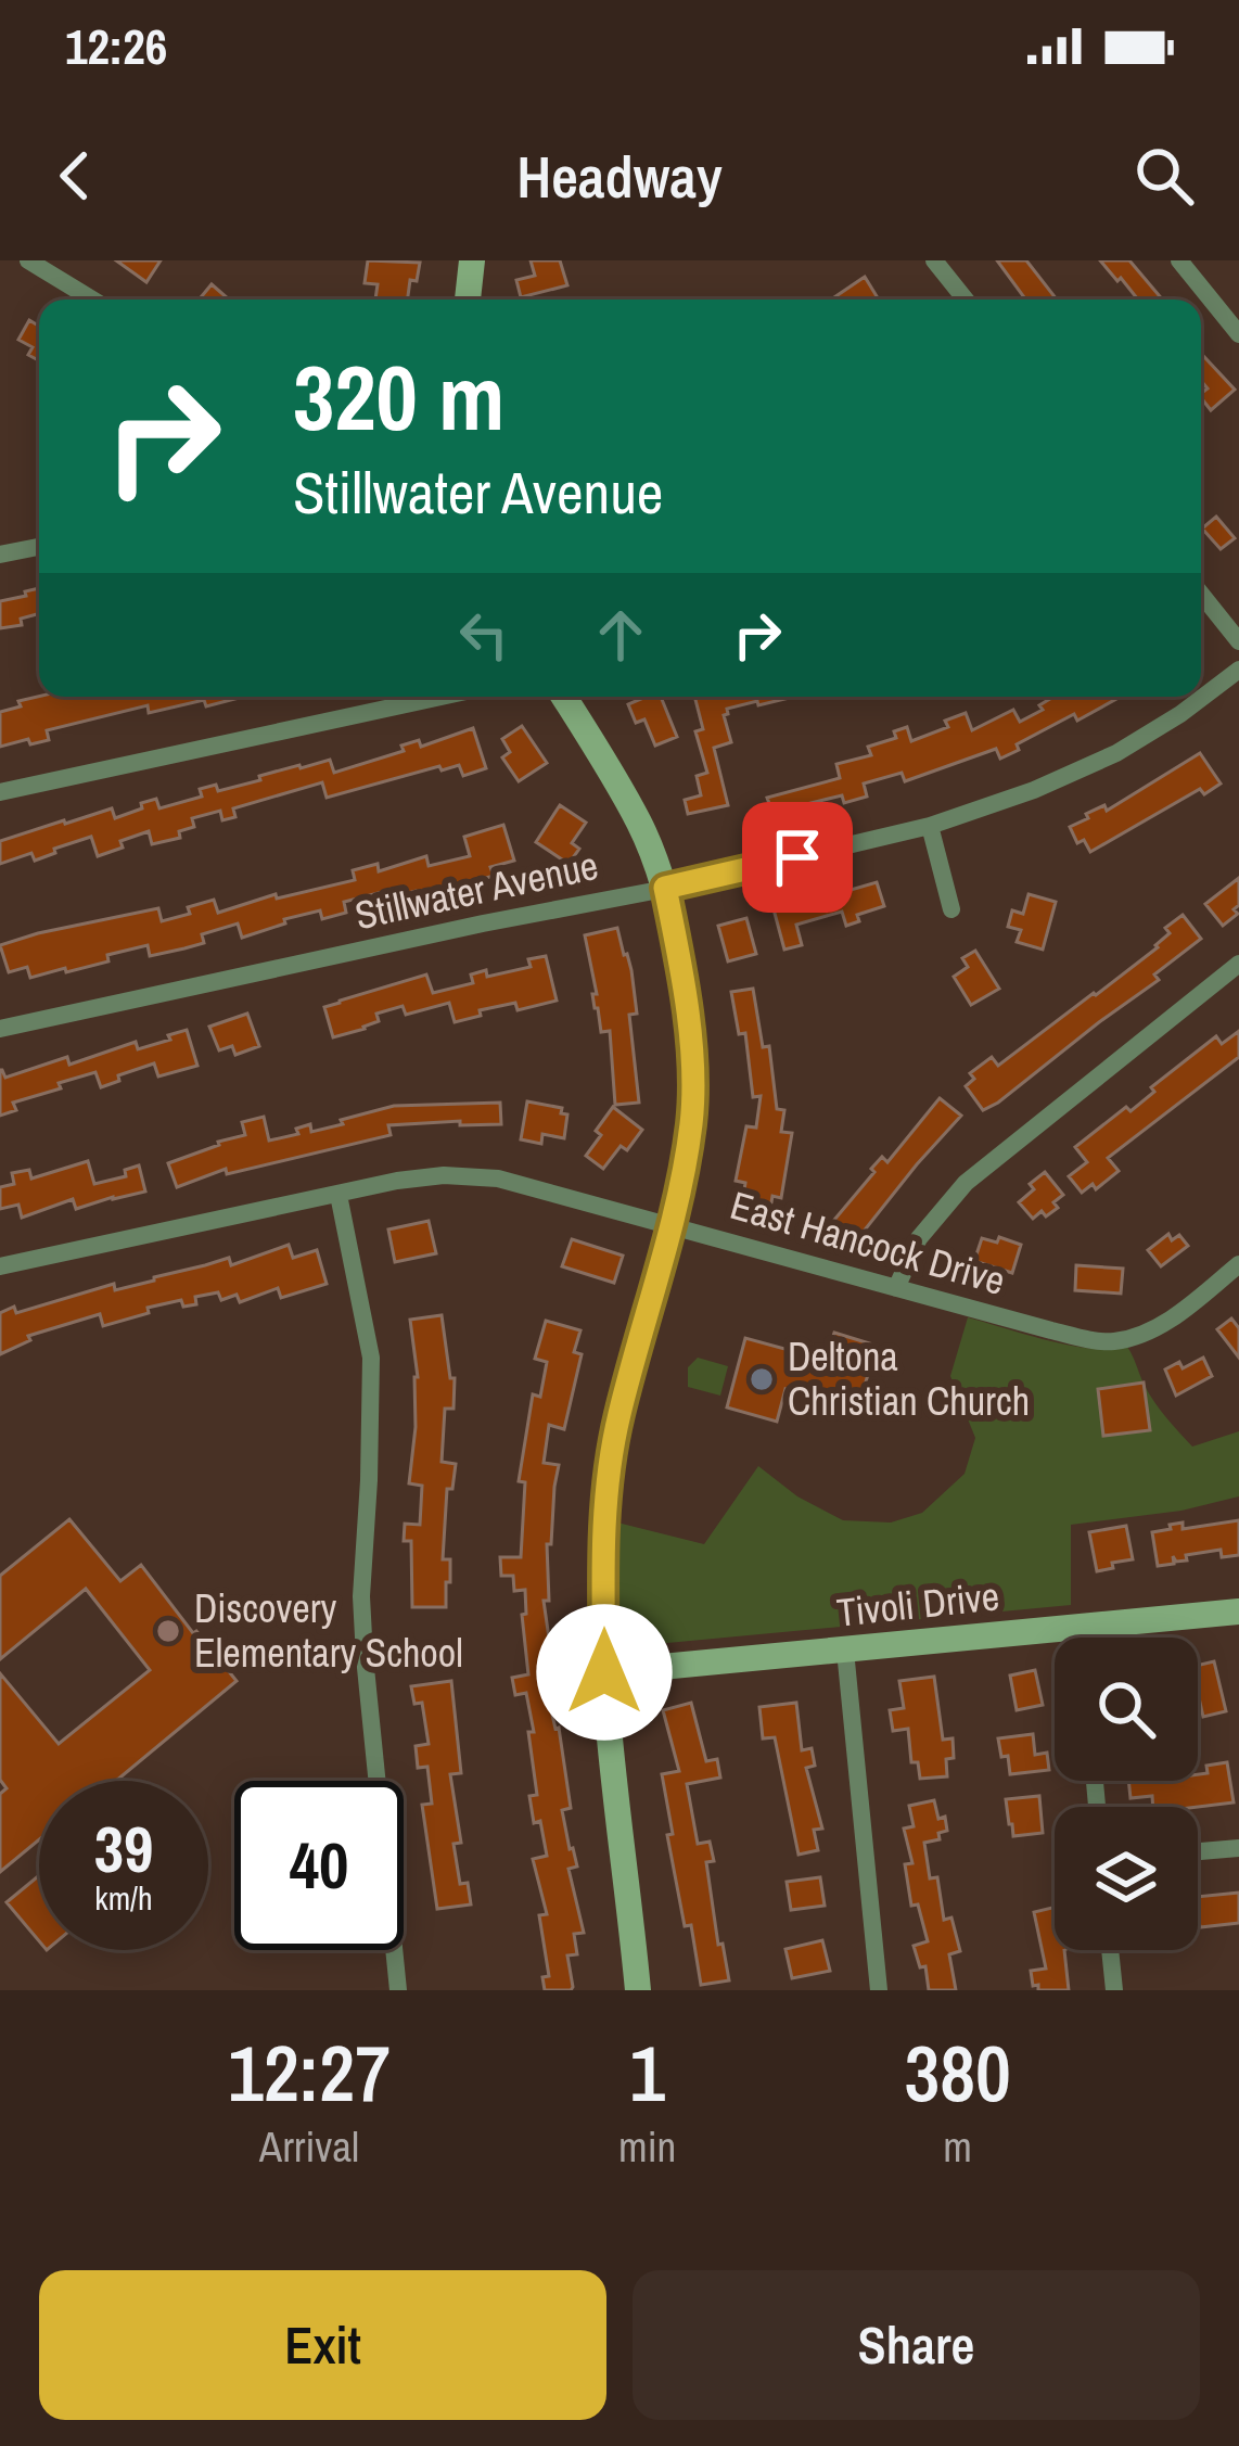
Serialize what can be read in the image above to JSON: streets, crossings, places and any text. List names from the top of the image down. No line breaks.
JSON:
{"streets":{"street":["Stillwater Avenue","East Hancock Drive","Tivoli Drive"]},"places":["Deltona Christian Church","Discovery Elementary School"],"page":{"status":"12:26","header":"Headway","turn":["320 m","Stillwater Avenue"],"speed":"39 km/h","limit":"40","eta":["12:27","Arrival","1","min","380","m"],"buttons":["Exit","Share"]}}
